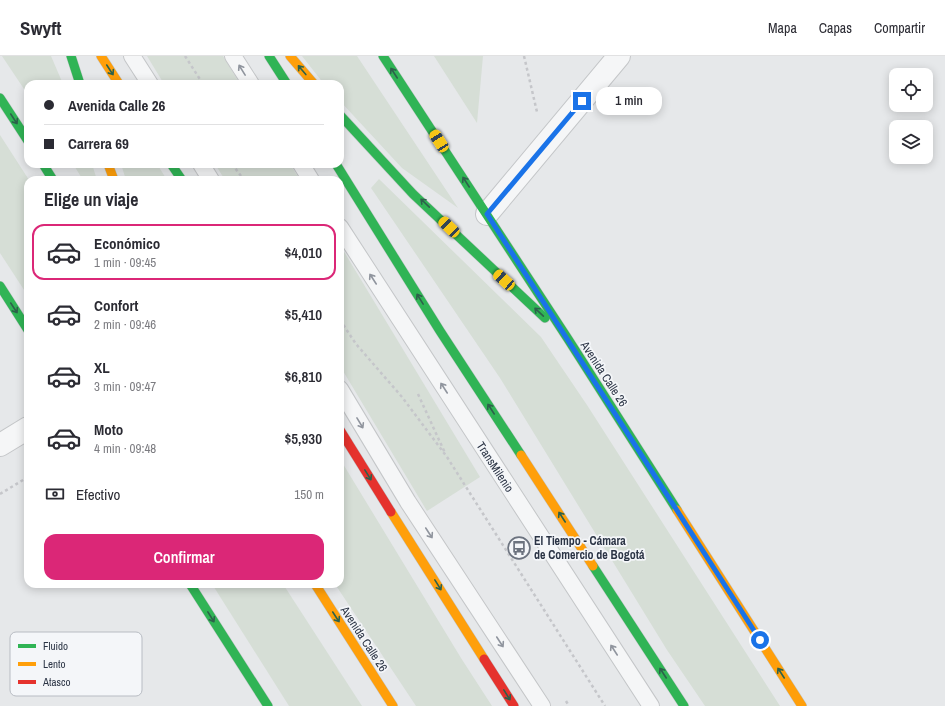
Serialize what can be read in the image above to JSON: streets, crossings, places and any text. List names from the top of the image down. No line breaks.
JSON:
{"streets":{"main road":["Avenida Calle 26"],"lane":["TransMilenio"]},"places":{"bus stop":["El Tiempo - Cámara de Comercio de Bogotá"]},"legend":["Fluido","Lento","Atasco"],"page":{"header":"Swyft","nav":["Mapa","Capas","Compartir"],"banner":["Avenida Calle 26","Carrera 69"],"bubble":"1 min","heading":"Elige un viaje","list":[{"name":"Económico","note":"1 min · 09:45","value":"$4,010"},{"name":"Confort","note":"2 min · 09:46","value":"$5,410"},{"name":"XL","note":"3 min · 09:47","value":"$6,810"},{"name":"Moto","note":"4 min · 09:48","value":"$5,930"}],"pay":["Efectivo","150 m"],"buttons":"Confirmar"}}
